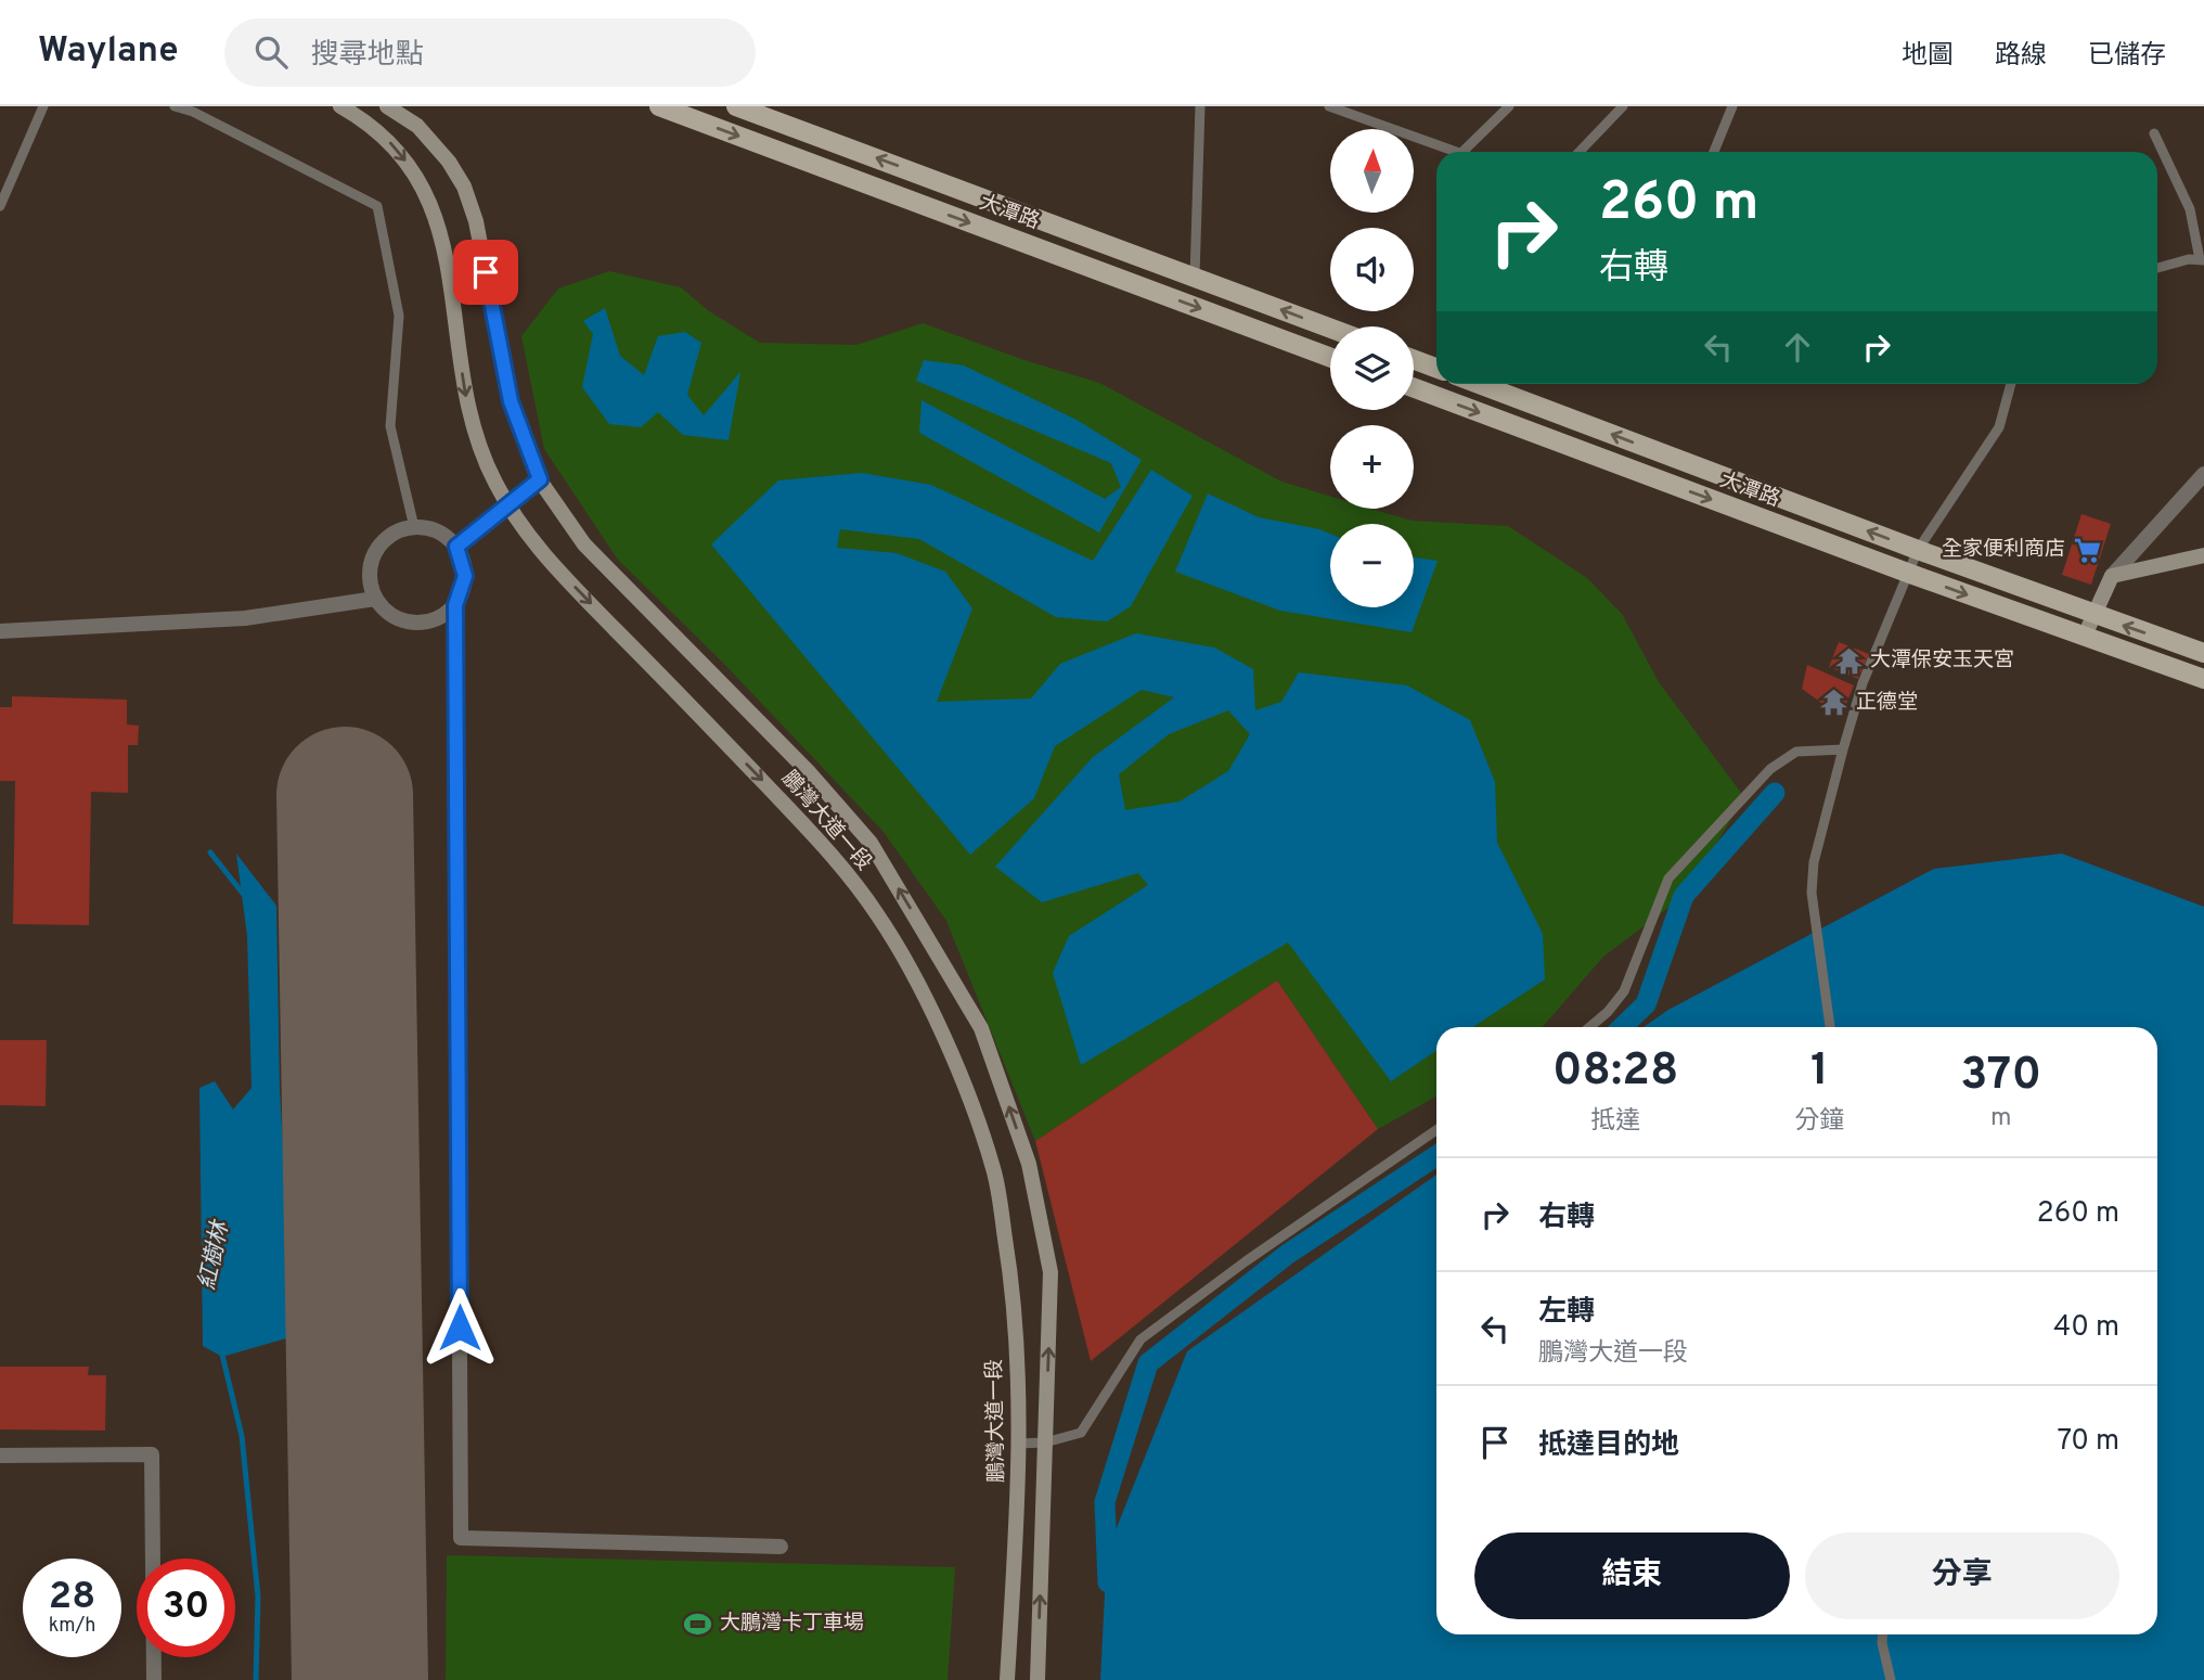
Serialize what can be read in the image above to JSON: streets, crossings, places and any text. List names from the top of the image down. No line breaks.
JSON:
{"streets":{"main road":["大潭路"],"street":["鵬灣大道一段"]},"water":["紅樹林"],"places":{"supermarket":["全家便利商店"],"temple":["大潭保安玉天宮","正德堂"],"sports":["大鵬灣卡丁車場"]},"north":"top","page":{"header":"Waylane","search":"搜尋地點","nav":["地圖","路線","已儲存"],"map_buttons":["+","−"],"turn":["260 m","右轉"],"eta":["08:28","抵達","1","分鐘","370","m"],"list":[{"name":"右轉","value":"260 m"},{"name":"左轉","note":"鵬灣大道一段","value":"40 m"},{"name":"抵達目的地","value":"70 m"}],"buttons":["結束","分享"],"speed":"28 km/h","limit":"30"}}
